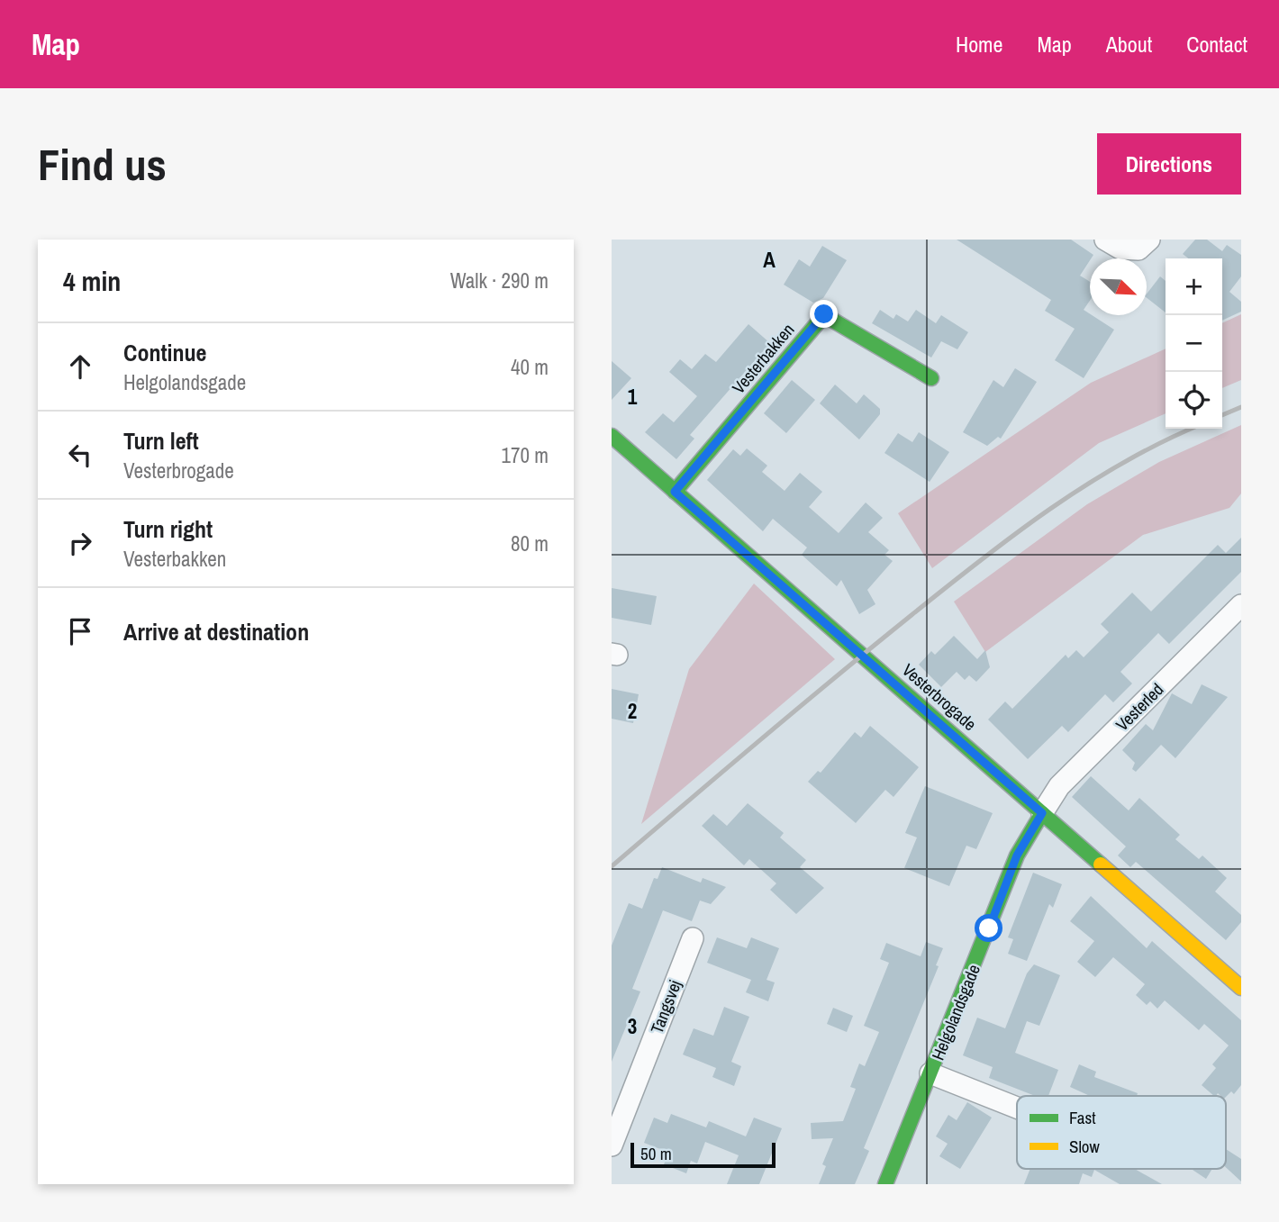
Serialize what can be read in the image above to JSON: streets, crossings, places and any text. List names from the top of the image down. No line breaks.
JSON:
{"streets":{"street":["Vesterbakken","Vesterbrogade","Vesterled","Tangsvej","Helgolandsgade"]},"crossings":[["Vesterbakken","Vesterbrogade"],["Vesterbrogade","Vesterled"],["Vesterbrogade","Helgolandsgade"],["Vesterled","Helgolandsgade"]],"legend":["Fast","Slow"],"scale_bar":"50 m","north":"bottom right","page":{"header":"Map","nav":["Home","Map","About","Contact"],"buttons":"Directions","title":"Find us","heading":["4 min","Walk · 290 m"],"map_buttons":["+","−"],"list":[["Continue","Helgolandsgade","40 m"],["Turn left","Vesterbrogade","170 m"],["Turn right","Vesterbakken","80 m"],"Arrive at destination"],"scale":"50 m"},"grid":{"columns":["A"],"rows":["1","2","3"]}}
